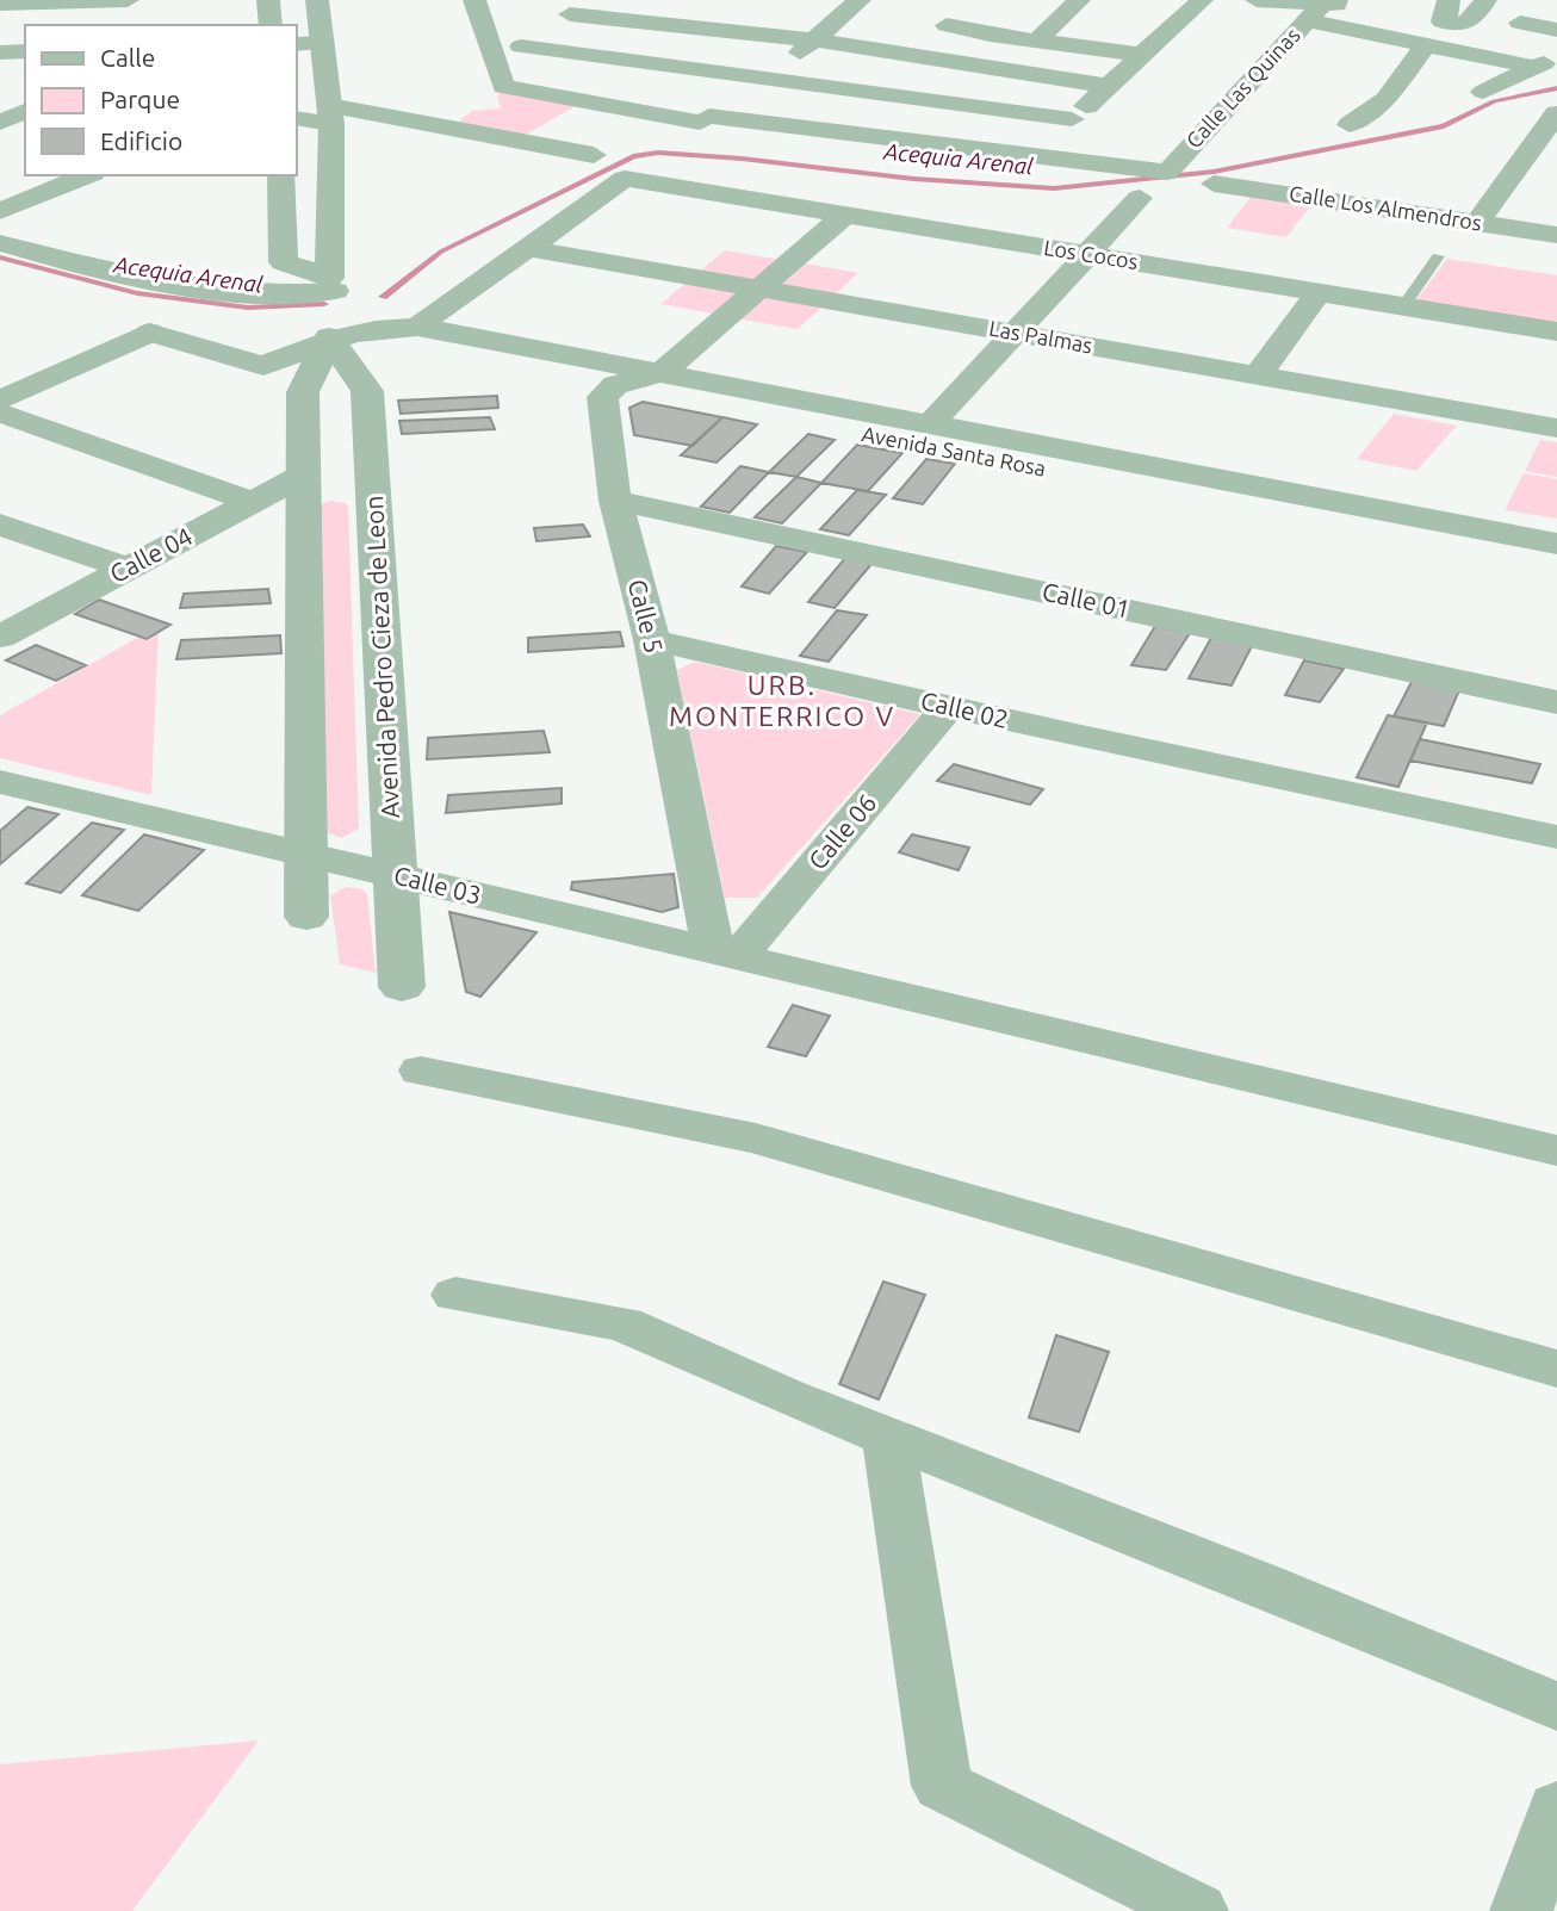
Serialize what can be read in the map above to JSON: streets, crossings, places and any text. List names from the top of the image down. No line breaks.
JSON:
{"streets":{"street":["Calle Las Quinas","Calle Los Almendros","Los Cocos","Las Palmas","Avenida Santa Rosa","Calle 04","Calle 01","Calle 5","Avenida Pedro Cieza de Leon","Calle 02","Calle 06","Calle 03"]},"crossings":[["Los Cocos","Las Palmas"],["Avenida Santa Rosa","Calle 5"],["Avenida Santa Rosa","Avenida Pedro Cieza de Leon"],["Calle 01","Calle 5"],["Calle 5","Calle 02"],["Calle 5","Calle 06"],["Calle 5","Calle 03"],["Avenida Pedro Cieza de Leon","Calle 03"],["Calle 02","Calle 06"],["Calle 06","Calle 03"]],"districts":["URB. MONTERRICO V"],"water":["Acequia Arenal"],"legend":["Calle","Parque","Edificio"]}
